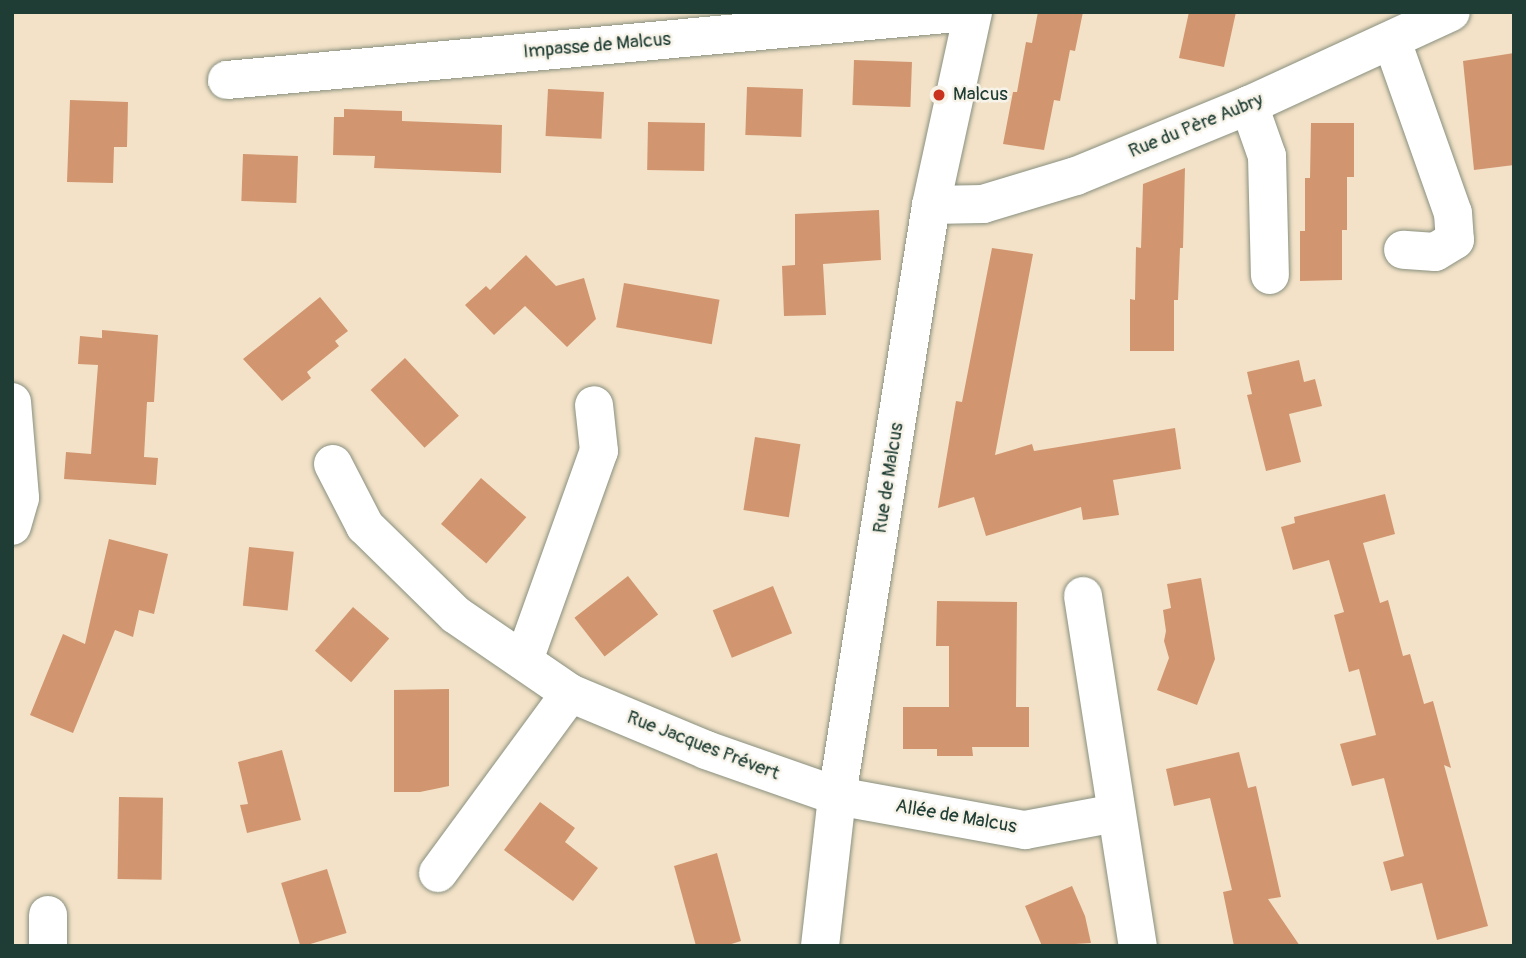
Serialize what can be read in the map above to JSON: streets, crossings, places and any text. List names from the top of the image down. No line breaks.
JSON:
{"streets":{"street":["Impasse de Malcus","Rue du Père Aubry","Rue de Malcus","Rue Jacques Prévert","Allée de Malcus"]},"crossings":[["Rue du Père Aubry","Rue de Malcus"],["Rue de Malcus","Rue Jacques Prévert"],["Rue de Malcus","Allée de Malcus"],["Rue Jacques Prévert","Allée de Malcus"]],"places":["Malcus"]}
